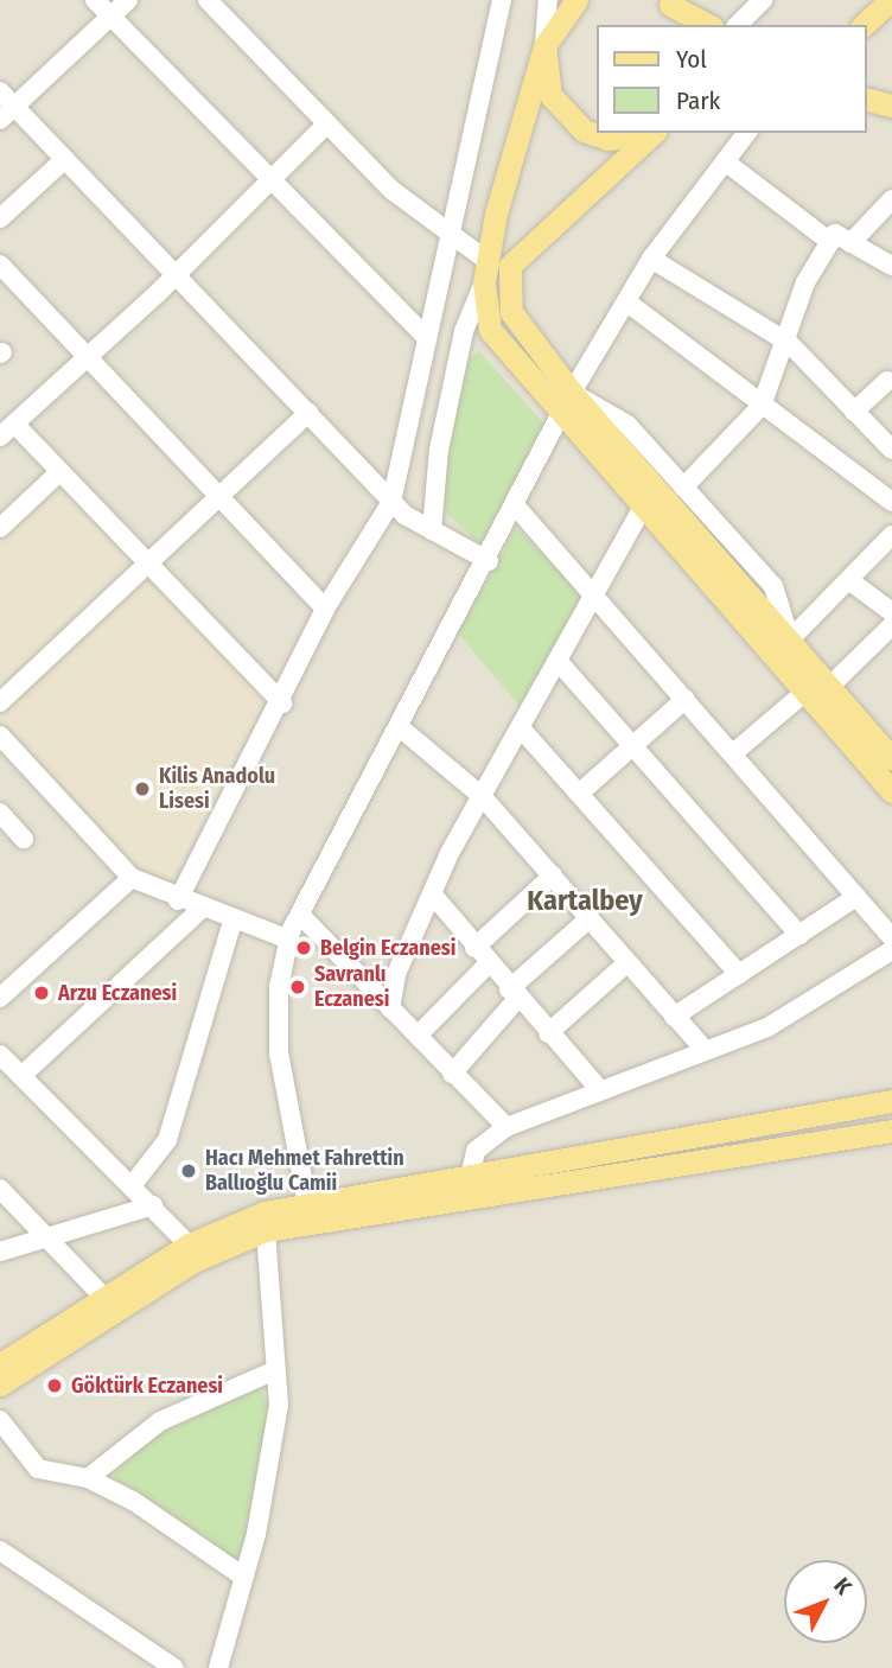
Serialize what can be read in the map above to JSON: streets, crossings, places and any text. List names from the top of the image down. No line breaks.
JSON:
{"districts":["Kartalbey"],"places":["Kilis Anadolu Lisesi","Belgin Eczanesi","Savranlı Eczanesi","Arzu Eczanesi","Hacı Mehmet Fahrettin Ballıoğlu Camii","Göktürk Eczanesi"],"legend":["Yol","Park"],"north":"top right"}
